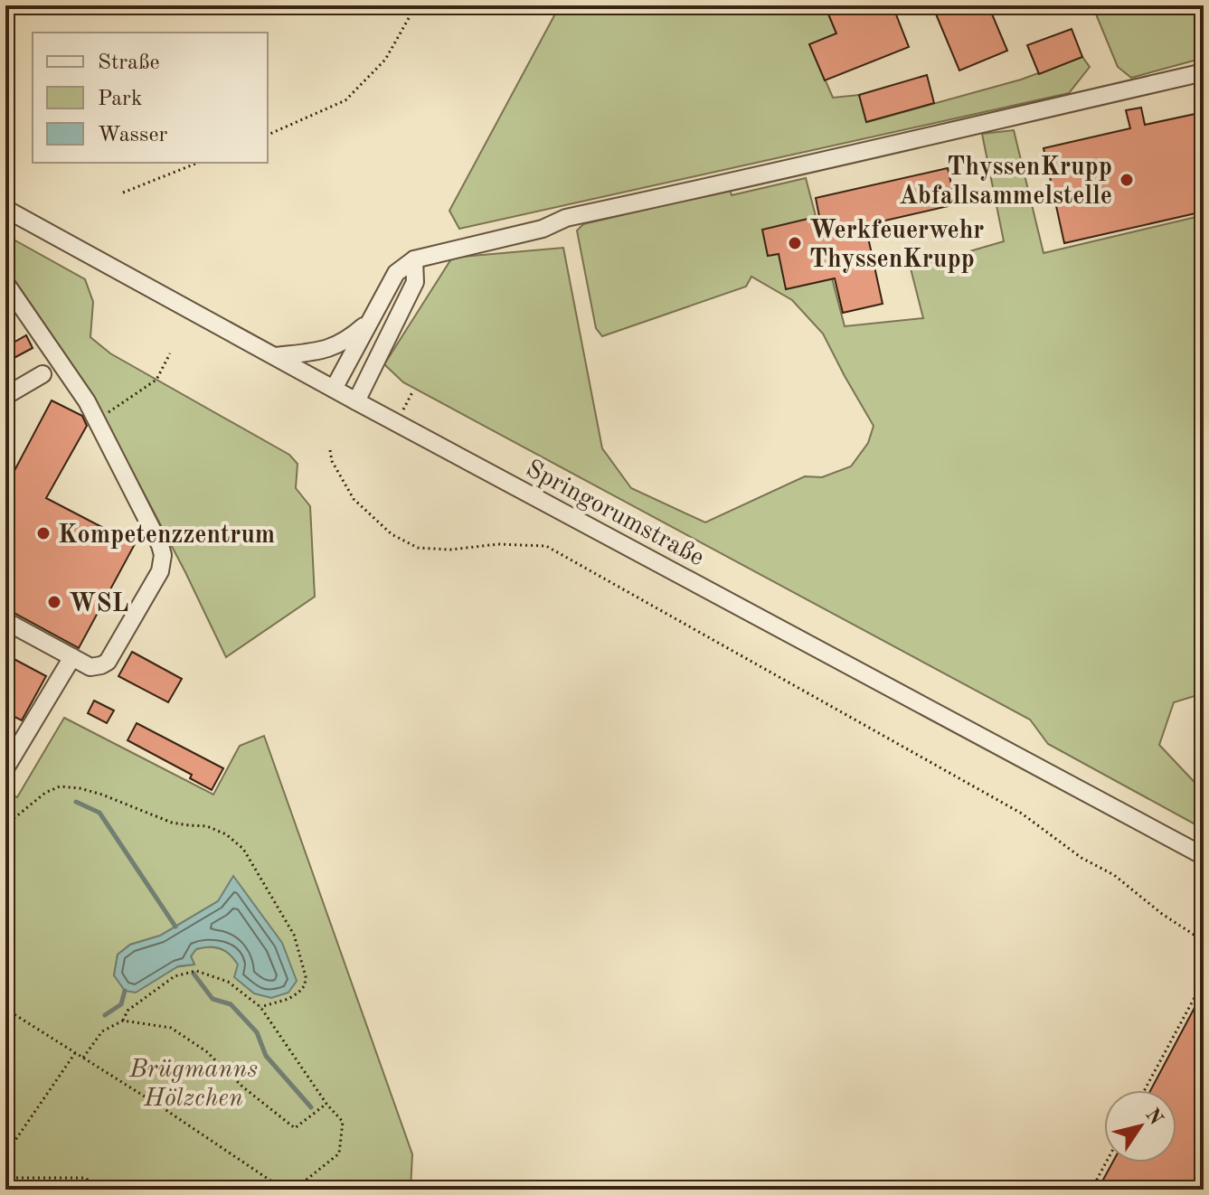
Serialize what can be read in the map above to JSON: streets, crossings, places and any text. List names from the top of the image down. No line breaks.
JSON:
{"streets":{"street":["Springorumstraße"]},"parks":["Brügmanns Hölzchen"],"places":["ThyssenKrupp Abfallsammelstelle","Werkfeuerwehr ThyssenKrupp","Kompetenzzentrum","WSL"],"legend":["Straße","Park","Wasser"],"north":"top right"}
